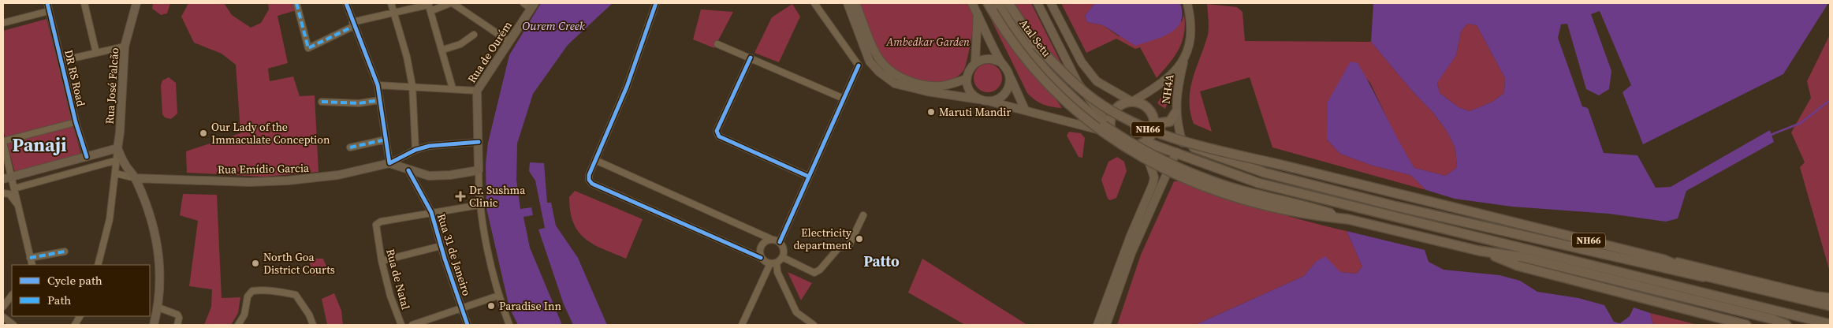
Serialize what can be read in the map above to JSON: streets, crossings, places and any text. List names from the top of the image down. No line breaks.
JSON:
{"streets":{"highway":["Atal Setu","NH66"],"main road":["Rua de Ourém","Rua José Falcão","NH4A","Rua Emídio Garcia"],"street":["DR RS Road","Rua 31 de Janeiro","Rua de Natal"]},"crossings":[["Atal Setu","NH66"],["Rua de Ourém","Rua de Natal"],["Rua 31 de Janeiro","Rua de Natal"]],"districts":["Panaji","Patto"],"water":["Ourem Creek"],"parks":["Ambedkar Garden"],"places":{"other":["Maruti Mandir","Our Lady of the Immaculate Conception","Electricity department","North Goa District Courts","Paradise Inn"],"health":["Dr. Sushma Clinic"]},"legend":["Cycle path","Path"]}
